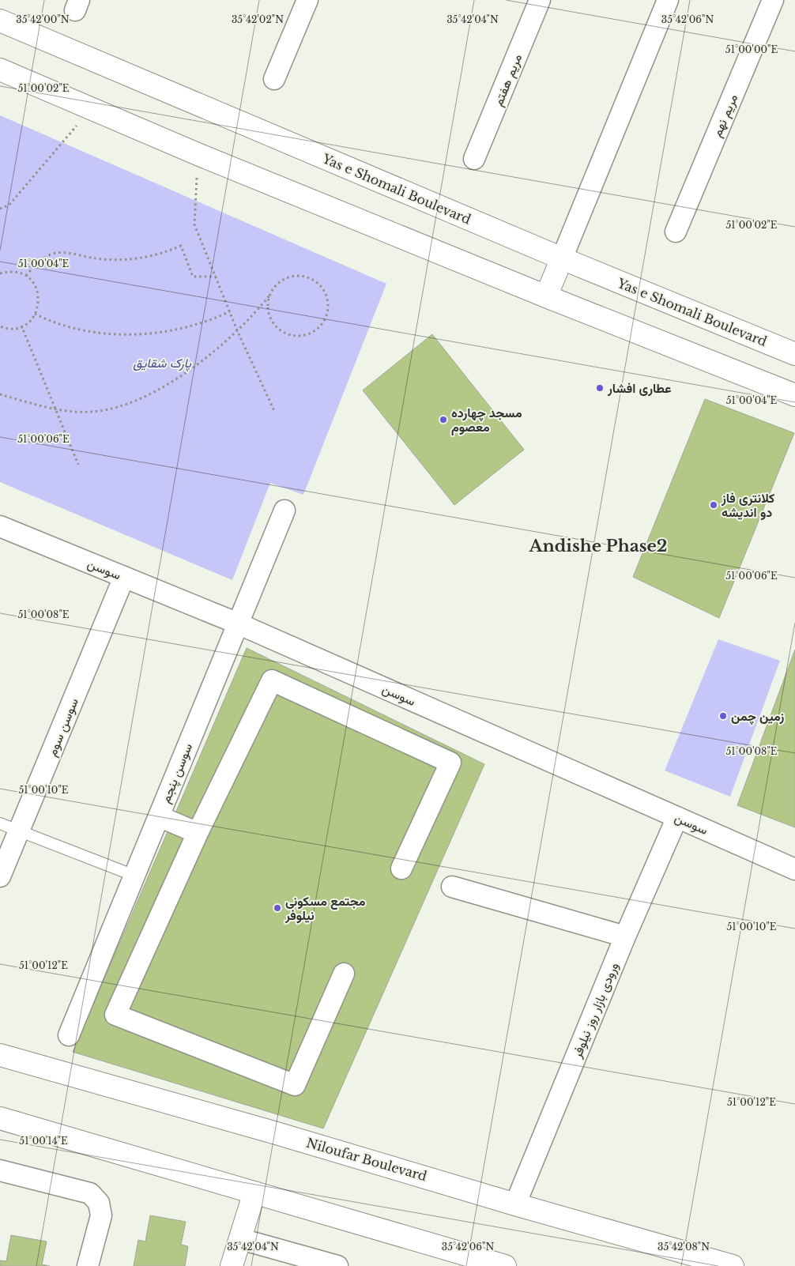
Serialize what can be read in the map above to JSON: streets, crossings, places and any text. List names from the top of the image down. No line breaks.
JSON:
{"streets":{"street":["مریم هفتم","مریم نهم","Yas e Shomali Boulevard","سوسن","سوسن سوم","سوسن پنجم","ورودی بازار روز نیلوفر","Niloufar Boulevard"]},"crossings":[["سوسن","سوسن سوم"],["سوسن","سوسن پنجم"],["سوسن","ورودی بازار روز نیلوفر"],["ورودی بازار روز نیلوفر","Niloufar Boulevard"]],"districts":["Andishe Phase2"],"parks":["پارک شقایق"],"places":["عطاری افشار","مسجد چهارده معصوم","کلانتری فاز دو اندیشه","زمین چمن","مجتمع مسکونی نیلوفر"],"coordinates":["35°42'00\"N","35°42'02\"N","35°42'04\"N","35°42'06\"N","51°00'00\"E","51°00'02\"E","51°00'04\"E","51°00'06\"E","51°00'08\"E","51°00'10\"E","51°00'12\"E","51°00'14\"E","35°42'08\"N"]}
